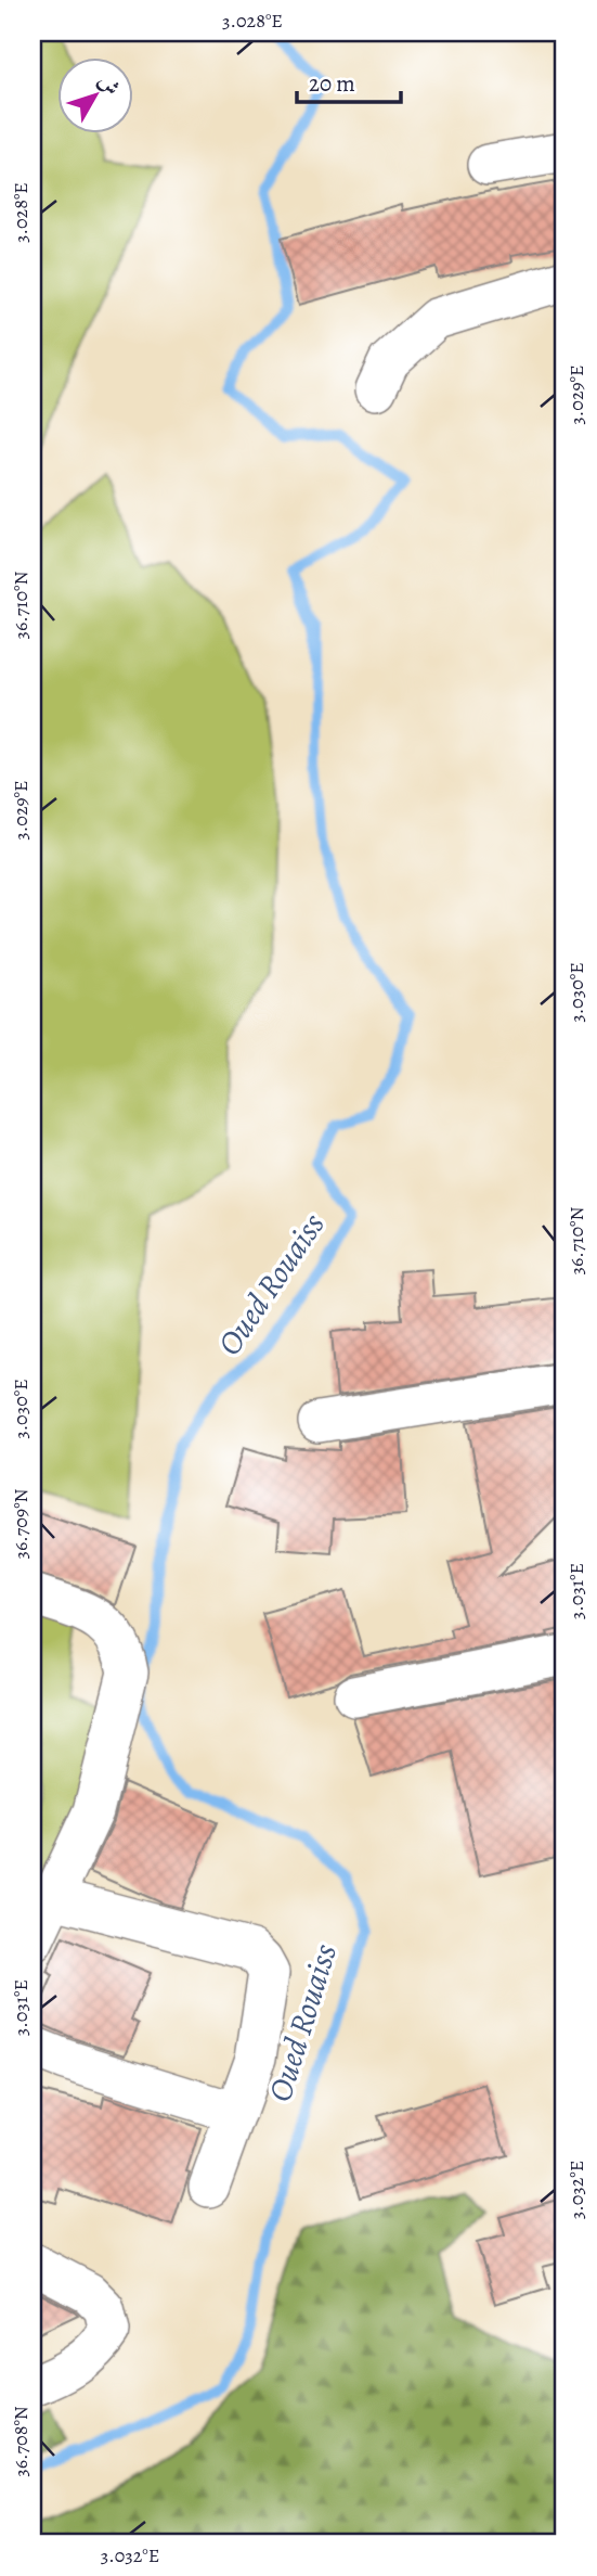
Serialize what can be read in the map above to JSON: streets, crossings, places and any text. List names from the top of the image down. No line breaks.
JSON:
{"water":["Oued Rouaiss"],"scale_bar":"20 m","north":"top right","coordinates":["3.028°E","3.029°E","36.710°N","3.030°E","36.709°N","3.031°E","3.032°E","36.708°N"]}
